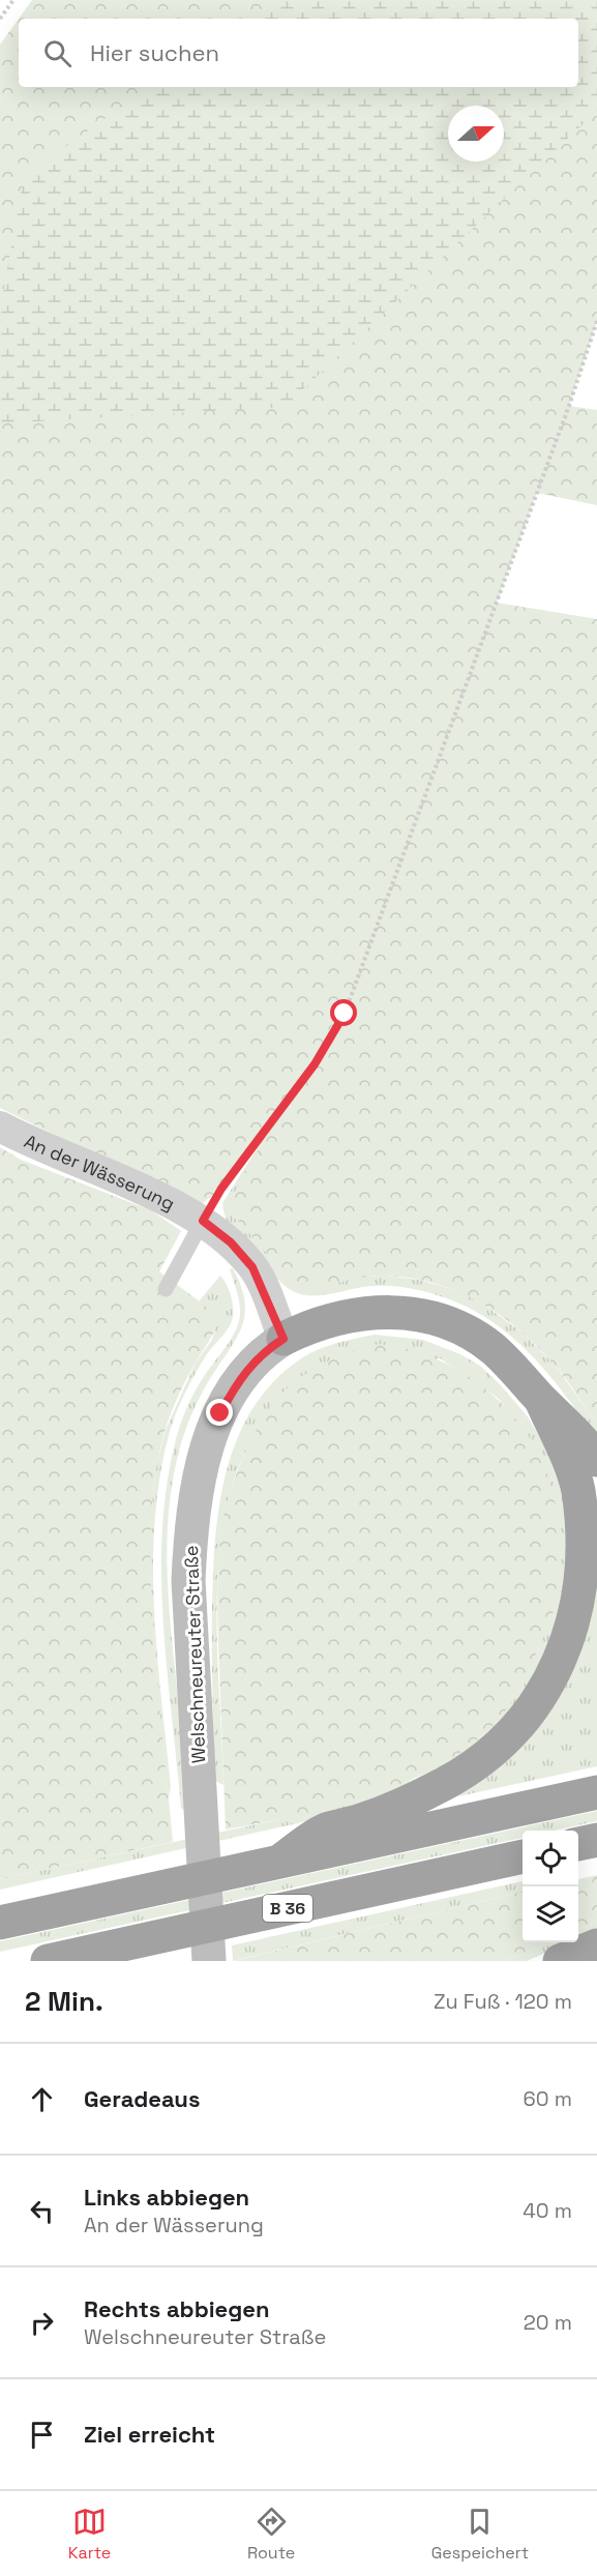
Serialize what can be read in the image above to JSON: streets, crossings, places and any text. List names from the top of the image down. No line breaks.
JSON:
{"streets":{"highway":["B 36"],"main road":["Welschneureuter Straße"],"street":["An der Wässerung"]},"crossings":[["An der Wässerung","Welschneureuter Straße"]],"north":"right","page":{"search":"Hier suchen","heading":["2 Min.","Zu Fuß · 120 m"],"list":[["Geradeaus","60 m"],["Links abbiegen","An der Wässerung","40 m"],["Rechts abbiegen","Welschneureuter Straße","20 m"],"Ziel erreicht"],"nav":["Karte","Route","Gespeichert"]}}
